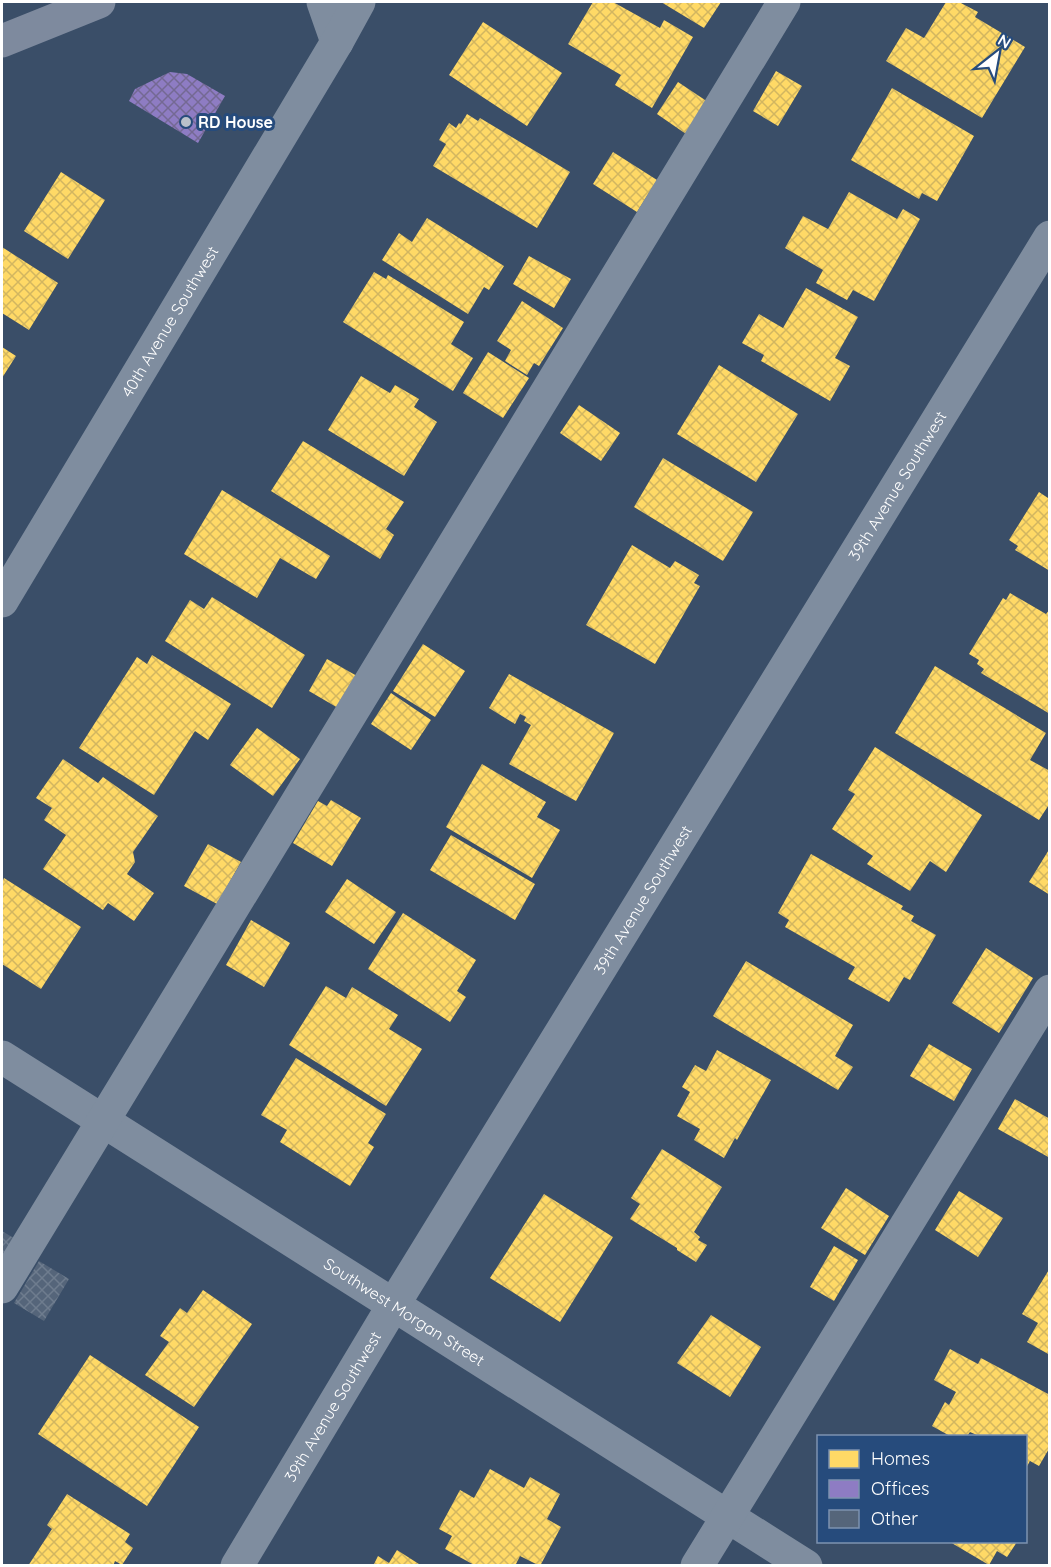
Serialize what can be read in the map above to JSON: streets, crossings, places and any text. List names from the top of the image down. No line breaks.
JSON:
{"streets":{"street":["40th Avenue Southwest","39th Avenue Southwest","Southwest Morgan Street"]},"crossings":[["39th Avenue Southwest","Southwest Morgan Street"]],"places":["RD House"],"legend":["Homes","Offices","Other"],"north":"top right"}
